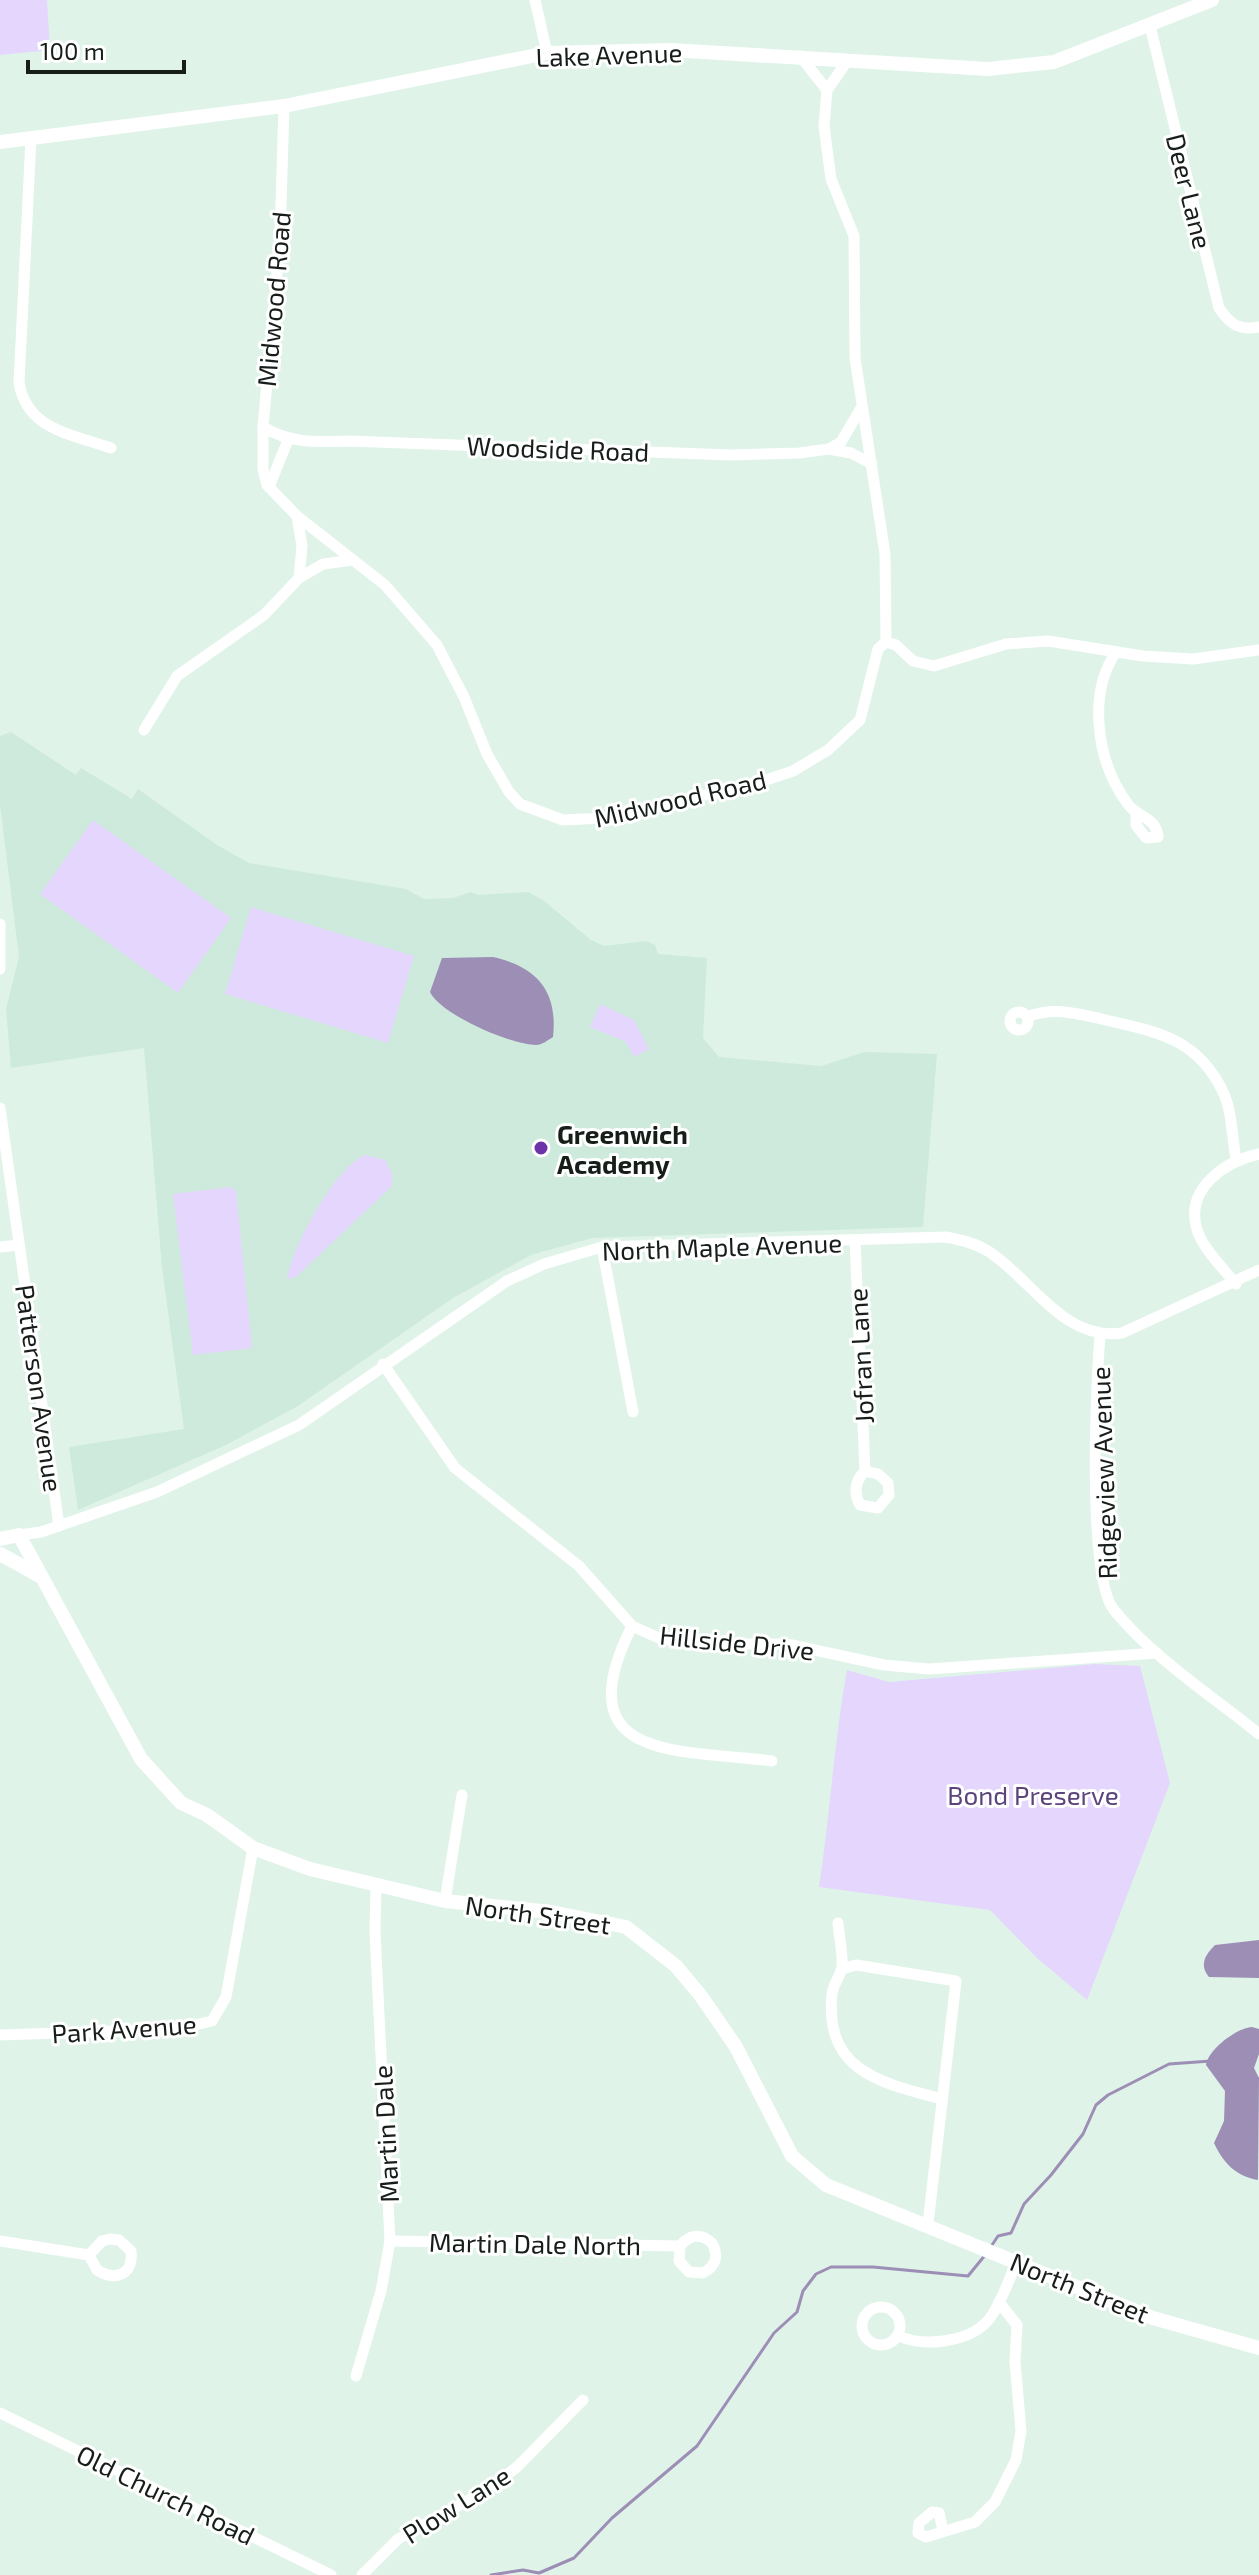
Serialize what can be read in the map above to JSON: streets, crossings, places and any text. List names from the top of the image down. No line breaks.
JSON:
{"streets":{"main road":["Lake Avenue","North Street"],"street":["Deer Lane","Midwood Road","Woodside Road","North Maple Avenue","Jofran Lane","Patterson Avenue","Ridgeview Avenue","Hillside Drive","Park Avenue","Martin Dale","Martin Dale North","Old Church Road","Plow Lane"]},"crossings":[["Lake Avenue","Deer Lane"],["Lake Avenue","Midwood Road"],["Midwood Road","Woodside Road"],["North Maple Avenue","Jofran Lane"],["North Maple Avenue","Patterson Avenue"],["North Maple Avenue","Ridgeview Avenue"],["North Maple Avenue","Hillside Drive"],["North Maple Avenue","North Street"],["Ridgeview Avenue","Hillside Drive"],["North Street","Park Avenue"],["North Street","Martin Dale"],["Martin Dale","Martin Dale North"]],"parks":["Bond Preserve"],"places":["Greenwich Academy"],"scale_bar":"100 m"}
